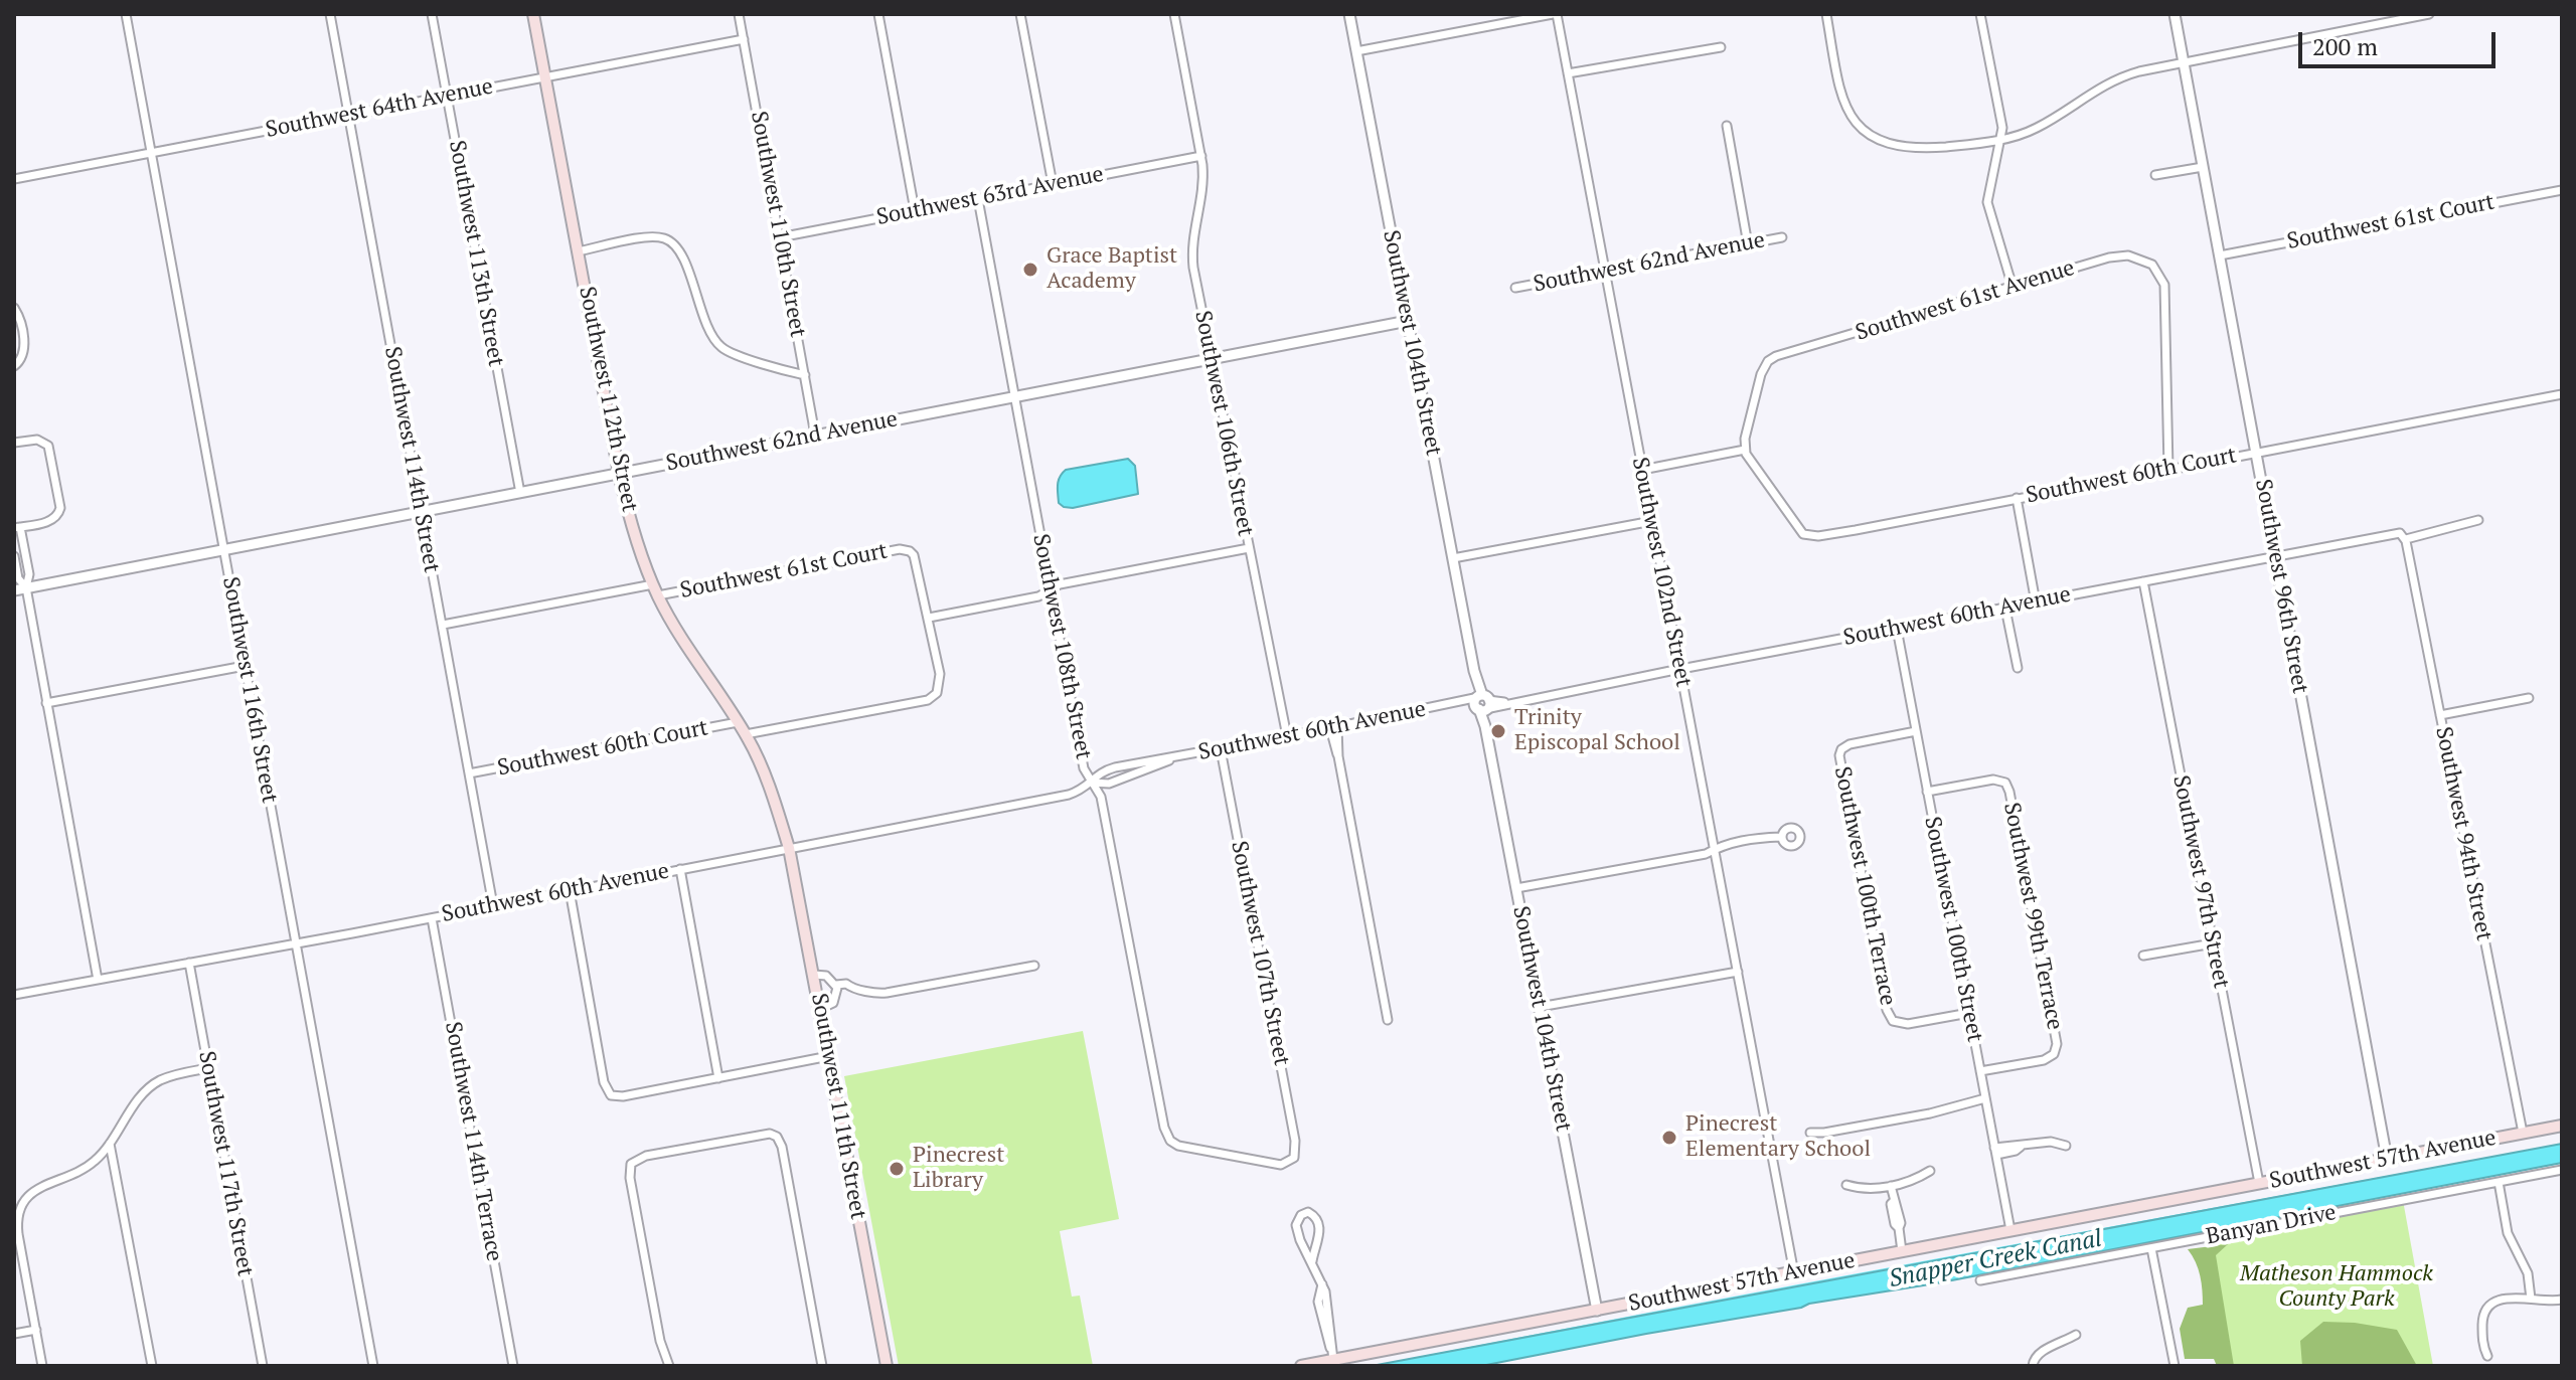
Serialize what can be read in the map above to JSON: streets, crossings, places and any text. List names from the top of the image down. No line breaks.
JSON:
{"streets":{"main road":["Southwest 112th Street","Southwest 111th Street","Southwest 57th Avenue"],"street":["Southwest 64th Avenue","Southwest 63rd Avenue","Southwest 61st Court","Southwest 110th Street","Southwest 113th Street","Southwest 62nd Avenue","Southwest 61st Avenue","Southwest 104th Street","Southwest 106th Street","Southwest 114th Street","Southwest 60th Court","Southwest 102nd Street","Southwest 96th Street","Southwest 60th Avenue","Southwest 108th Street","Southwest 116th Street","Southwest 94th Street","Southwest 97th Street","Southwest 100th Terrace","Southwest 99th Terrace","Southwest 100th Street","Southwest 107th Street","Southwest 114th Terrace","Southwest 117th Street","Banyan Drive"]},"crossings":[["Southwest 64th Avenue","Southwest 110th Street"],["Southwest 64th Avenue","Southwest 113th Street"],["Southwest 64th Avenue","Southwest 112th Street"],["Southwest 64th Avenue","Southwest 114th Street"],["Southwest 64th Avenue","Southwest 116th Street"],["Southwest 63rd Avenue","Southwest 110th Street"],["Southwest 63rd Avenue","Southwest 106th Street"],["Southwest 63rd Avenue","Southwest 108th Street"],["Southwest 61st Court","Southwest 112th Street"],["Southwest 61st Court","Southwest 114th Street"],["Southwest 61st Court","Southwest 96th Street"],["Southwest 110th Street","Southwest 62nd Avenue"],["Southwest 113th Street","Southwest 62nd Avenue"],["Southwest 62nd Avenue","Southwest 104th Street"],["Southwest 62nd Avenue","Southwest 112th Street"],["Southwest 62nd Avenue","Southwest 106th Street"],["Southwest 62nd Avenue","Southwest 114th Street"],["Southwest 62nd Avenue","Southwest 102nd Street"],["Southwest 62nd Avenue","Southwest 108th Street"],["Southwest 62nd Avenue","Southwest 116th Street"],["Southwest 61st Avenue","Southwest 60th Court"],["Southwest 104th Street","Southwest 60th Avenue"],["Southwest 104th Street","Southwest 57th Avenue"],["Southwest 112th Street","Southwest 60th Court"],["Southwest 112th Street","Southwest 60th Avenue"],["Southwest 112th Street","Southwest 111th Street"],["Southwest 106th Street","Southwest 60th Avenue"],["Southwest 114th Street","Southwest 60th Court"],["Southwest 114th Street","Southwest 60th Avenue"],["Southwest 60th Court","Southwest 96th Street"],["Southwest 102nd Street","Southwest 60th Avenue"],["Southwest 102nd Street","Southwest 57th Avenue"],["Southwest 96th Street","Southwest 60th Avenue"],["Southwest 96th Street","Southwest 57th Avenue"],["Southwest 60th Avenue","Southwest 108th Street"],["Southwest 60th Avenue","Southwest 116th Street"],["Southwest 60th Avenue","Southwest 94th Street"],["Southwest 60th Avenue","Southwest 97th Street"],["Southwest 60th Avenue","Southwest 100th Street"],["Southwest 60th Avenue","Southwest 107th Street"],["Southwest 60th Avenue","Southwest 111th Street"],["Southwest 60th Avenue","Southwest 114th Terrace"],["Southwest 60th Avenue","Southwest 117th Street"],["Southwest 108th Street","Southwest 107th Street"],["Southwest 94th Street","Southwest 57th Avenue"],["Southwest 97th Street","Southwest 57th Avenue"],["Southwest 100th Terrace","Southwest 100th Street"],["Southwest 99th Terrace","Southwest 100th Street"],["Southwest 100th Street","Southwest 57th Avenue"]],"water":["Snapper Creek Canal"],"parks":["Matheson Hammock County Park"],"places":["Grace Baptist Academy","Trinity Episcopal School","Pinecrest Elementary School","Pinecrest Library"],"scale_bar":"200 m"}
